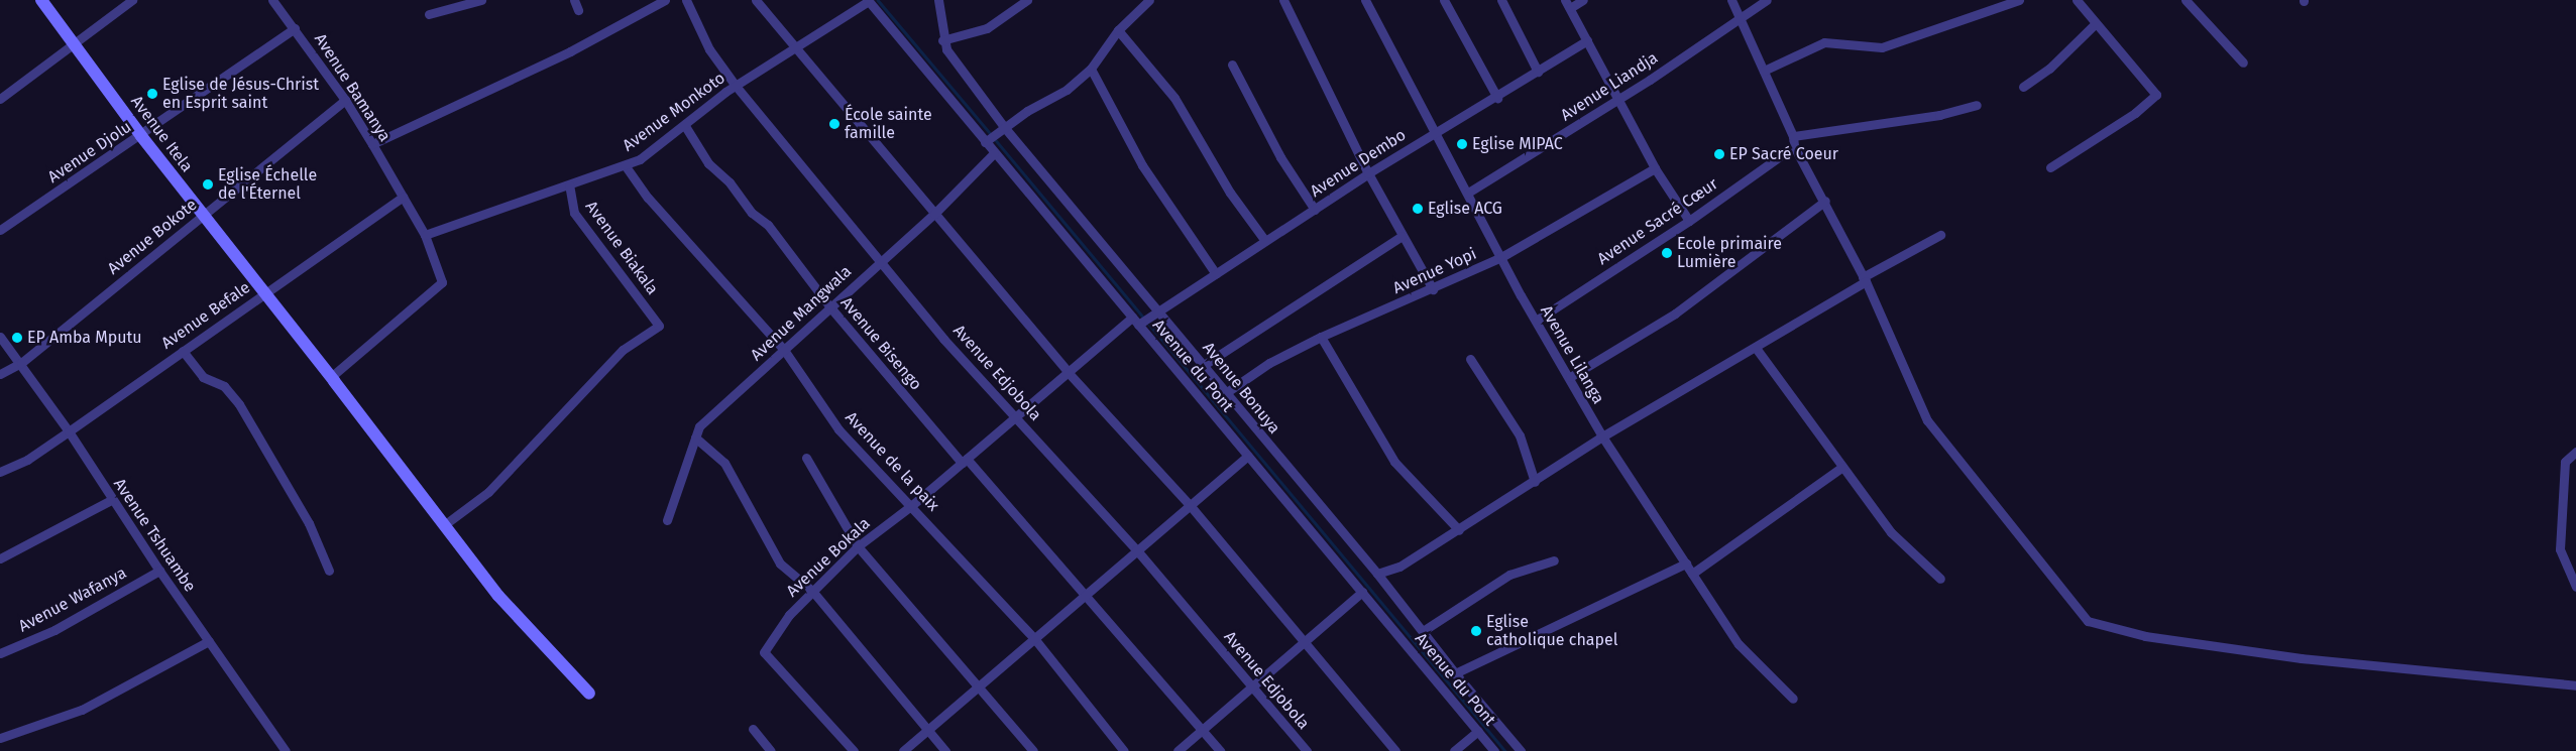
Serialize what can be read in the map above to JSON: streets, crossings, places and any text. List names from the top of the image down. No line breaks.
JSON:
{"streets":{"street":["Avenue Liandja","Avenue Bamanya","Avenue Monkoto","Avenue Itela","Avenue Djolu","Avenue Dembo","Avenue Sacré Cœur","Avenue Bokote","Avenue Biakala","Avenue Yopi","Avenue Mangwala","Avenue Befale","Avenue Bisengo","Avenue Lilanga","Avenue du Pont","Avenue Edjobola","Avenue Bonuya","Avenue de la paix","Avenue Tshuambe","Avenue Bokala","Avenue Wafanya"]},"crossings":[["Avenue Liandja","Avenue Lilanga"],["Avenue Bamanya","Avenue Monkoto"],["Avenue Bamanya","Avenue Itela"],["Avenue Bamanya","Avenue Djolu"],["Avenue Bamanya","Avenue Bokote"],["Avenue Bamanya","Avenue Befale"],["Avenue Monkoto","Avenue Biakala"],["Avenue Monkoto","Avenue Bisengo"],["Avenue Monkoto","Avenue du Pont"],["Avenue Monkoto","Avenue Edjobola"],["Avenue Monkoto","Avenue de la paix"],["Avenue Itela","Avenue Djolu"],["Avenue Itela","Avenue Bokote"],["Avenue Itela","Avenue Biakala"],["Avenue Itela","Avenue Befale"],["Avenue Dembo","Avenue Lilanga"],["Avenue Dembo","Avenue du Pont"],["Avenue Dembo","Avenue Bonuya"],["Avenue Sacré Cœur","Avenue Lilanga"],["Avenue Bokote","Avenue Tshuambe"],["Avenue Yopi","Avenue Lilanga"],["Avenue Yopi","Avenue Bonuya"],["Avenue Mangwala","Avenue Bisengo"],["Avenue Mangwala","Avenue du Pont"],["Avenue Mangwala","Avenue Edjobola"],["Avenue Mangwala","Avenue de la paix"],["Avenue Befale","Avenue Tshuambe"],["Avenue Bisengo","Avenue Bokala"],["Avenue du Pont","Avenue Bonuya"],["Avenue du Pont","Avenue Bokala"],["Avenue Edjobola","Avenue Bokala"],["Avenue de la paix","Avenue Bokala"],["Avenue Tshuambe","Avenue Wafanya"]],"places":["Eglise de Jésus-Christ en Esprit saint","École sainte famille","Eglise MIPAC","EP Sacré Coeur","Eglise Échelle de l'Éternel","Eglise ACG","Ecole primaire Lumière","EP Amba Mputu","Eglise catholique chapel"]}
